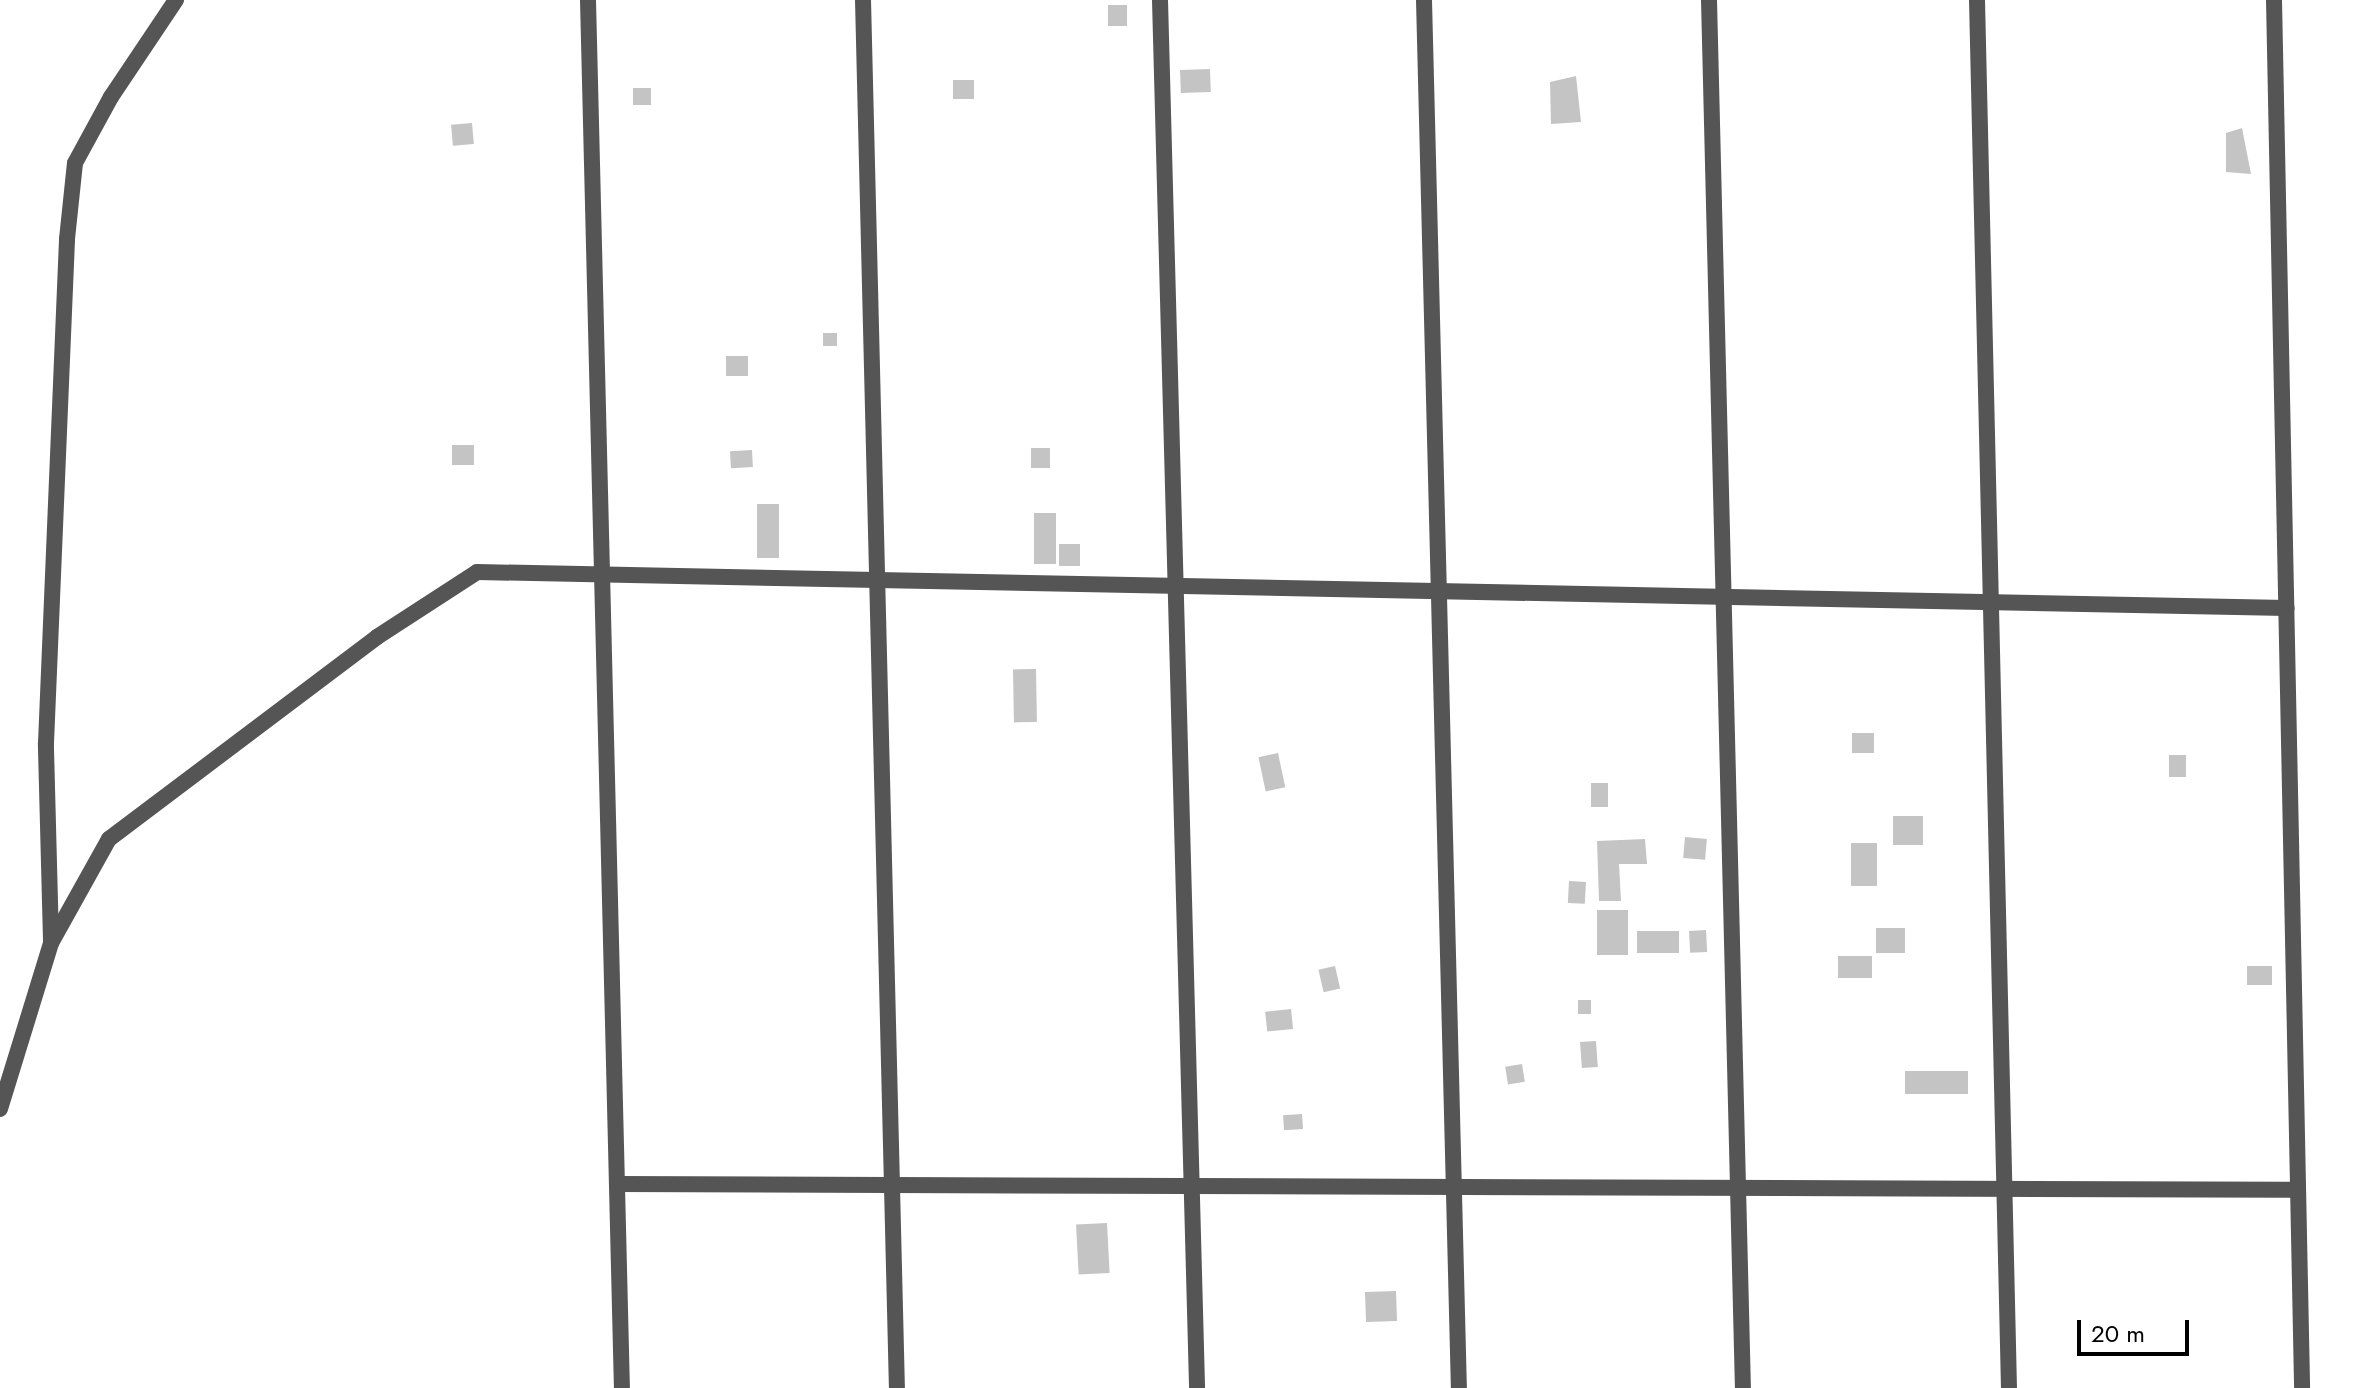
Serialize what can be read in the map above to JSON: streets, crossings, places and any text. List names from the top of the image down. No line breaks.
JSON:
{"scale_bar":"20 m"}
